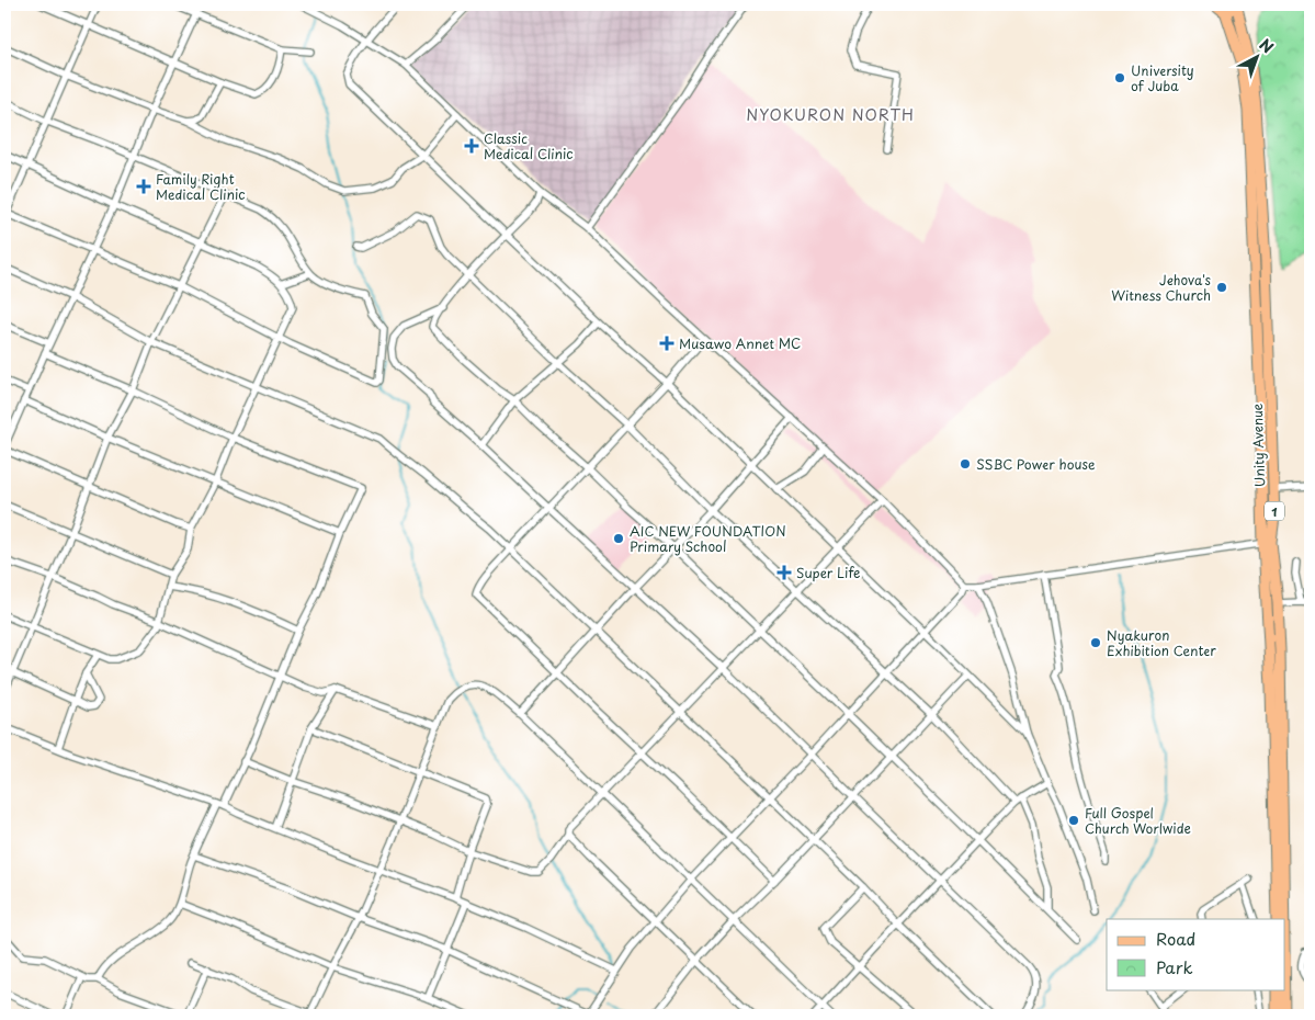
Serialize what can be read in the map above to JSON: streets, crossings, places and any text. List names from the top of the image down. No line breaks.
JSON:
{"streets":{"main road":["Unity Avenue","1"]},"crossings":[["Unity Avenue","1"]],"districts":["NYOKURON NORTH"],"places":{"other":["University of Juba","Jehova's Witness Church","SSBC Power house","AIC NEW FOUNDATION Primary School","Nyakuron Exhibition Center","Full Gospel Church Worlwide"],"health":["Classic Medical Clinic","Family Right Medical Clinic","Musawo Annet MC","Super Life"]},"legend":["Road","Park"],"north":"top right"}
